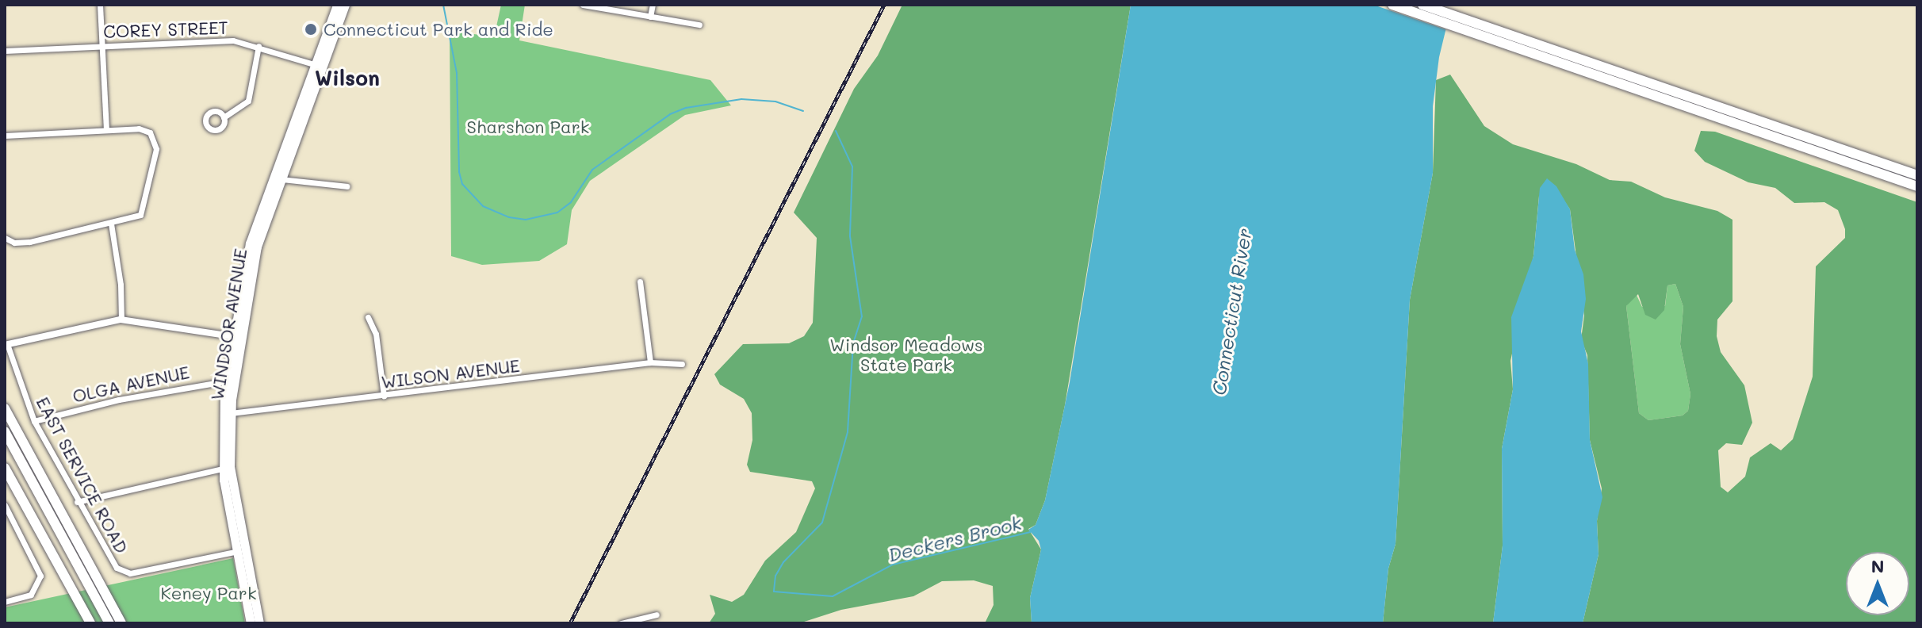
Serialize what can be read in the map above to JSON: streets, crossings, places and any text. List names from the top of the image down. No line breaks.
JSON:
{"streets":{"main road":["WINDSOR AVENUE"],"street":["COREY STREET","WILSON AVENUE","OLGA AVENUE","EAST SERVICE ROAD"]},"crossings":[["COREY STREET","WINDSOR AVENUE"],["WINDSOR AVENUE","WILSON AVENUE"],["WINDSOR AVENUE","OLGA AVENUE"],["WINDSOR AVENUE","EAST SERVICE ROAD"],["OLGA AVENUE","EAST SERVICE ROAD"]],"districts":["Wilson"],"water":["Connecticut River","Deckers Brook"],"parks":["Sharshon Park","Windsor Meadows State Park","Keney Park"],"places":["Connecticut Park and Ride"],"north":"top"}
